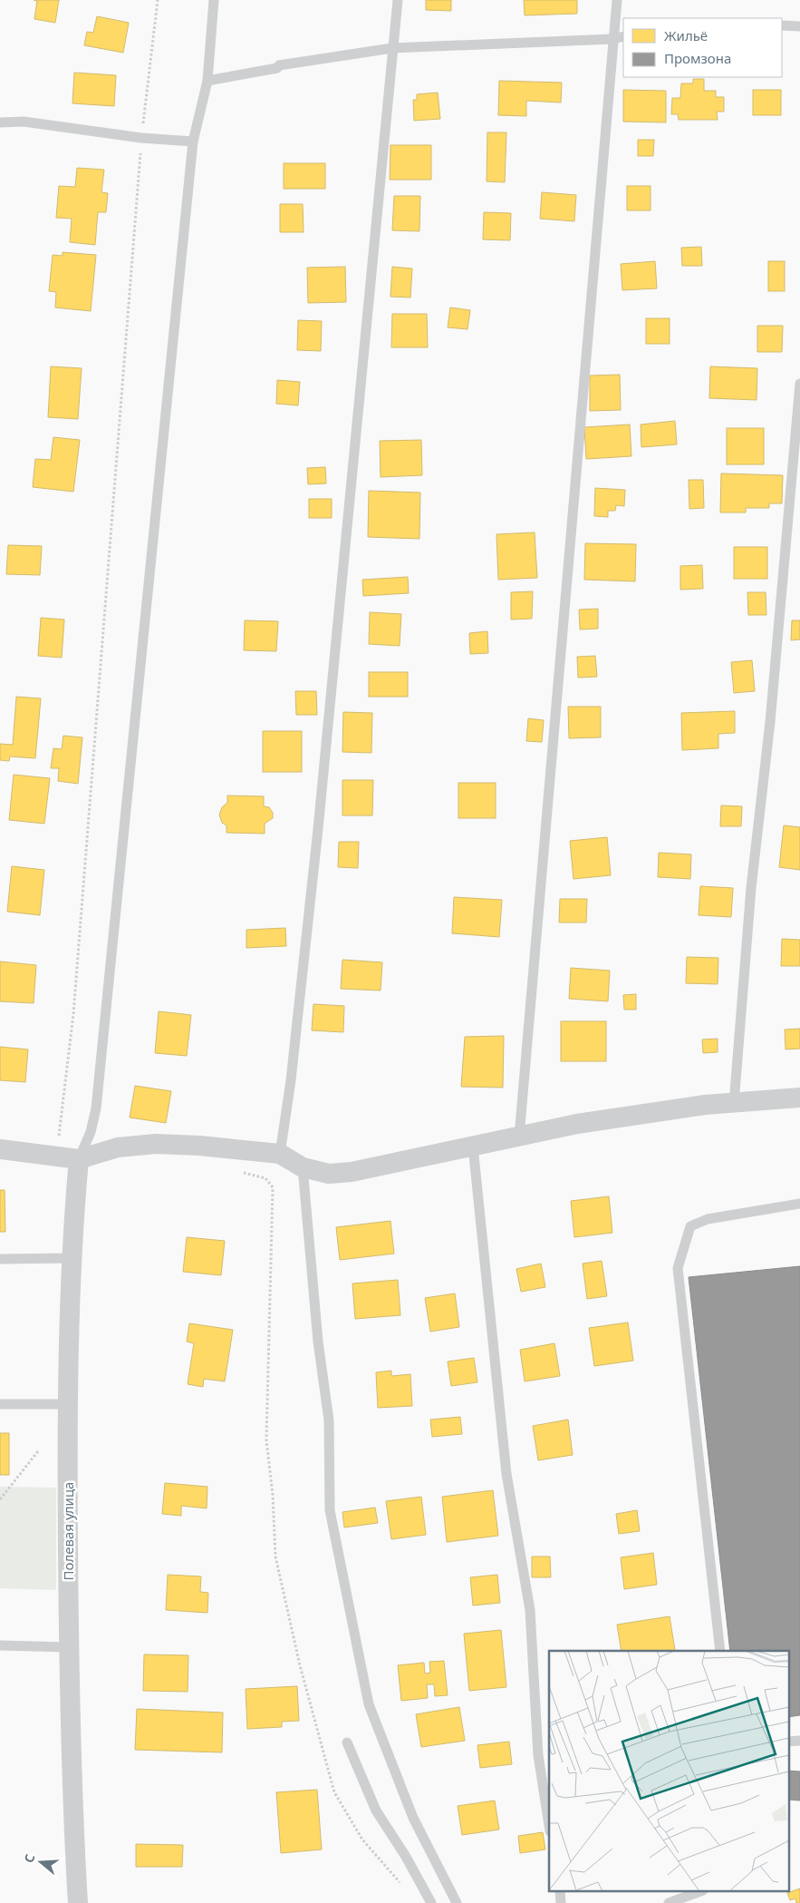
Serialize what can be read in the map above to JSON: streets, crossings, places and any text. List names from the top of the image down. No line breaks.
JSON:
{"streets":{"street":["Полевая улица"]},"legend":["Жильё","Промзона"],"north":"left"}
